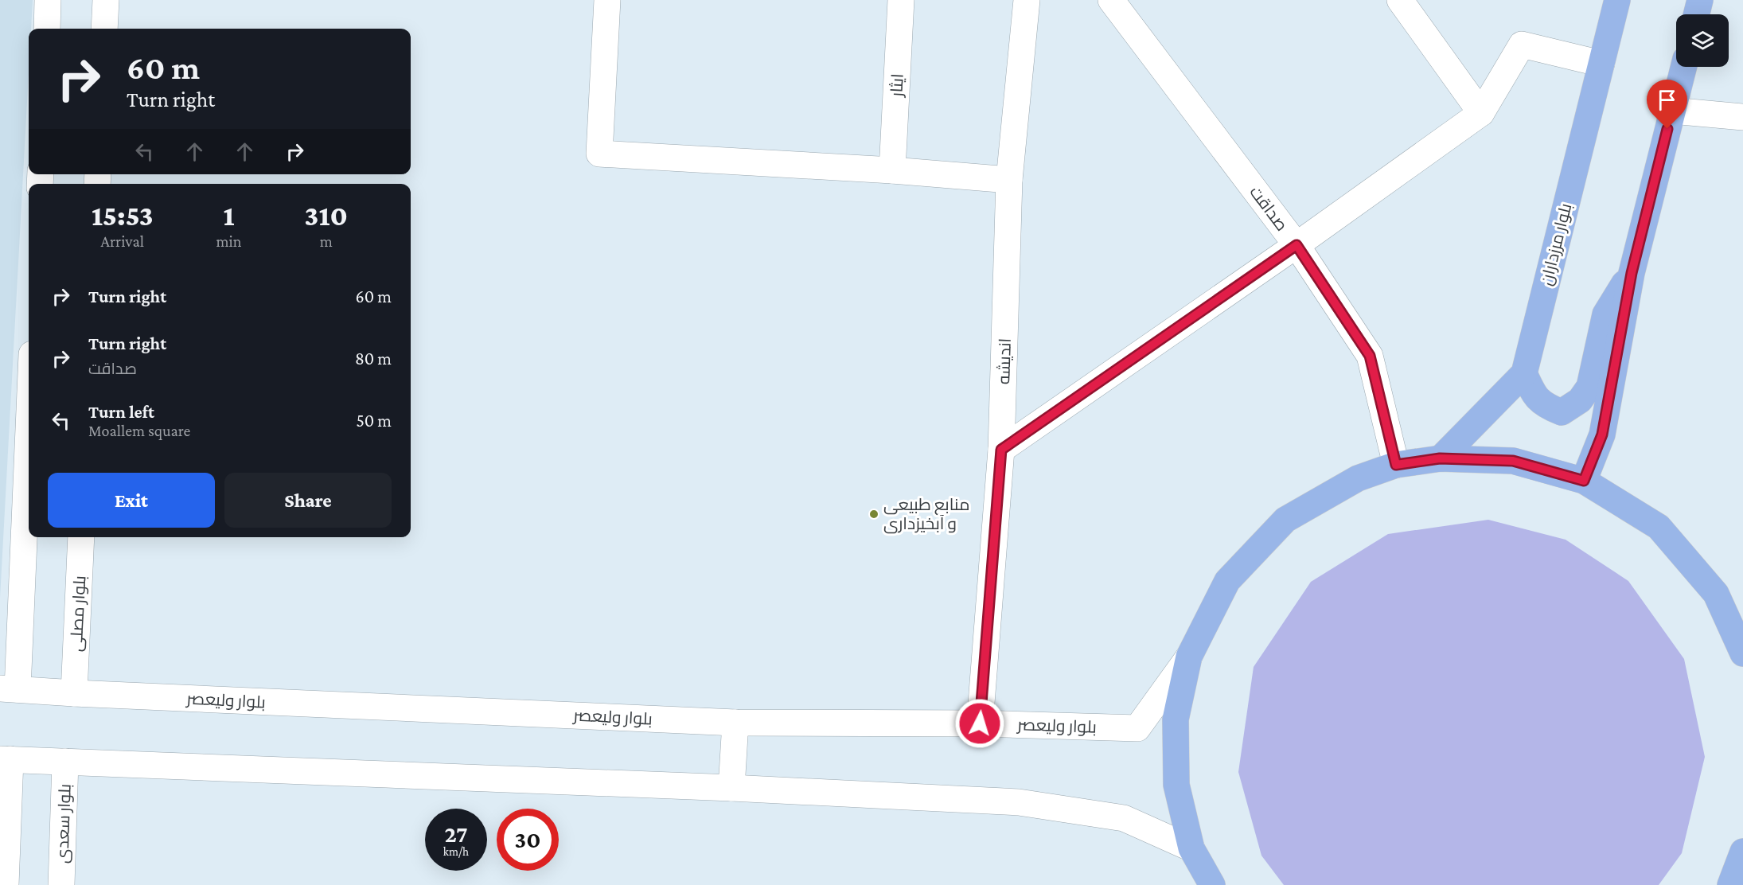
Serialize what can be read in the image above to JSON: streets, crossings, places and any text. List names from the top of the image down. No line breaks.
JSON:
{"streets":{"main road":["بلوار مرزداران"],"street":["ایثار","صداقت","اندیشه","بلوار مصلی","بلوار ولیعصر","بلوار سعدی"]},"crossings":[["اندیشه","بلوار ولیعصر"],["بلوار مصلی","بلوار ولیعصر"]],"places":["منابع طبیعی و آبخیزداری"],"page":{"turn":["60 m","Turn right"],"eta":["15:53","Arrival","1","min","310","m"],"list":[{"name":"Turn right","value":"60 m"},{"name":"Turn right","note":"صداقت","value":"80 m"},{"name":"Turn left","note":"Moallem square","value":"50 m"}],"buttons":["Exit","Share"],"speed":"27 km/h","limit":"30"}}
